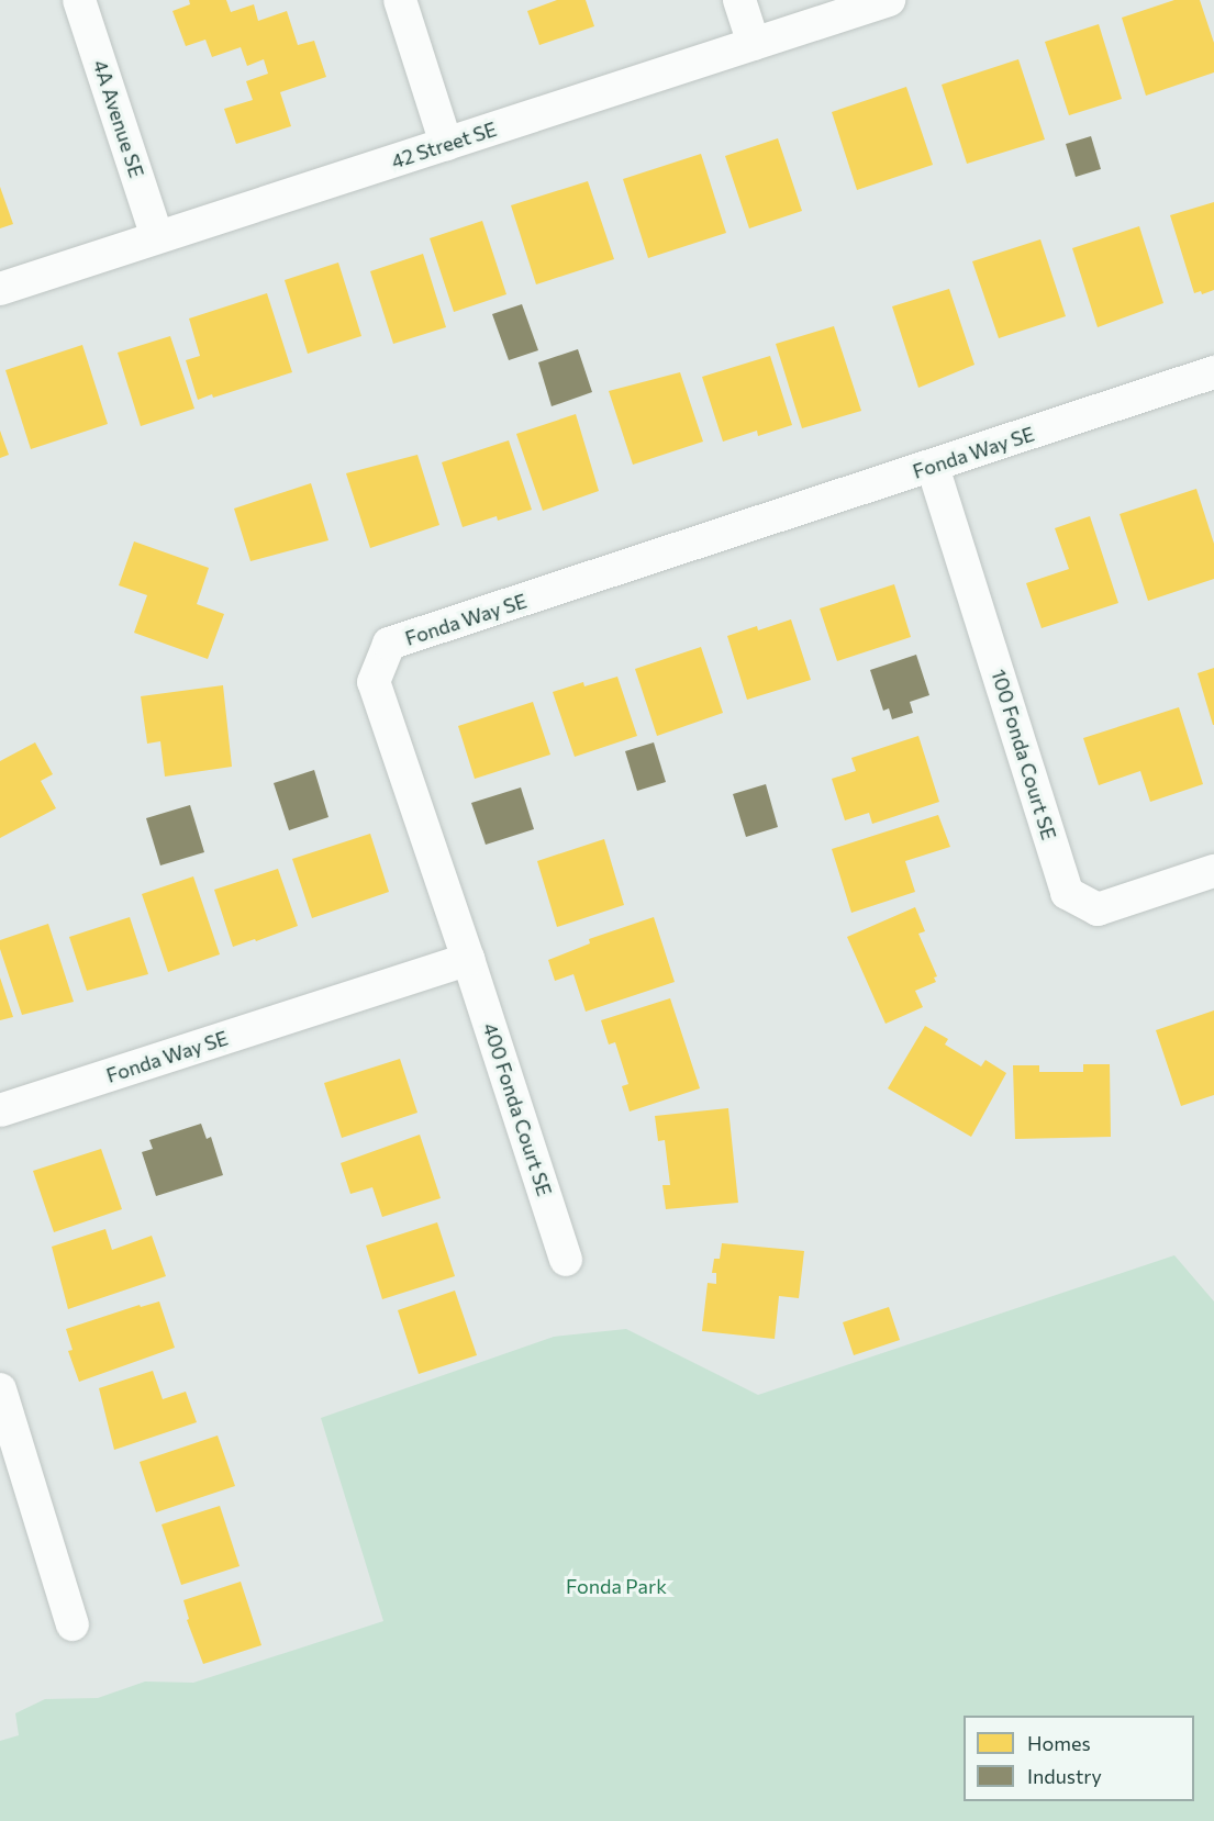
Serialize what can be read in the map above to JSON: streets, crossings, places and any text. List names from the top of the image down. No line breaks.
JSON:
{"streets":{"street":["4A Avenue SE","42 Street SE","Fonda Way SE","100 Fonda Court SE","400 Fonda Court SE"]},"crossings":[["4A Avenue SE","42 Street SE"],["Fonda Way SE","100 Fonda Court SE"],["Fonda Way SE","400 Fonda Court SE"]],"parks":["Fonda Park"],"legend":["Homes","Industry"]}
